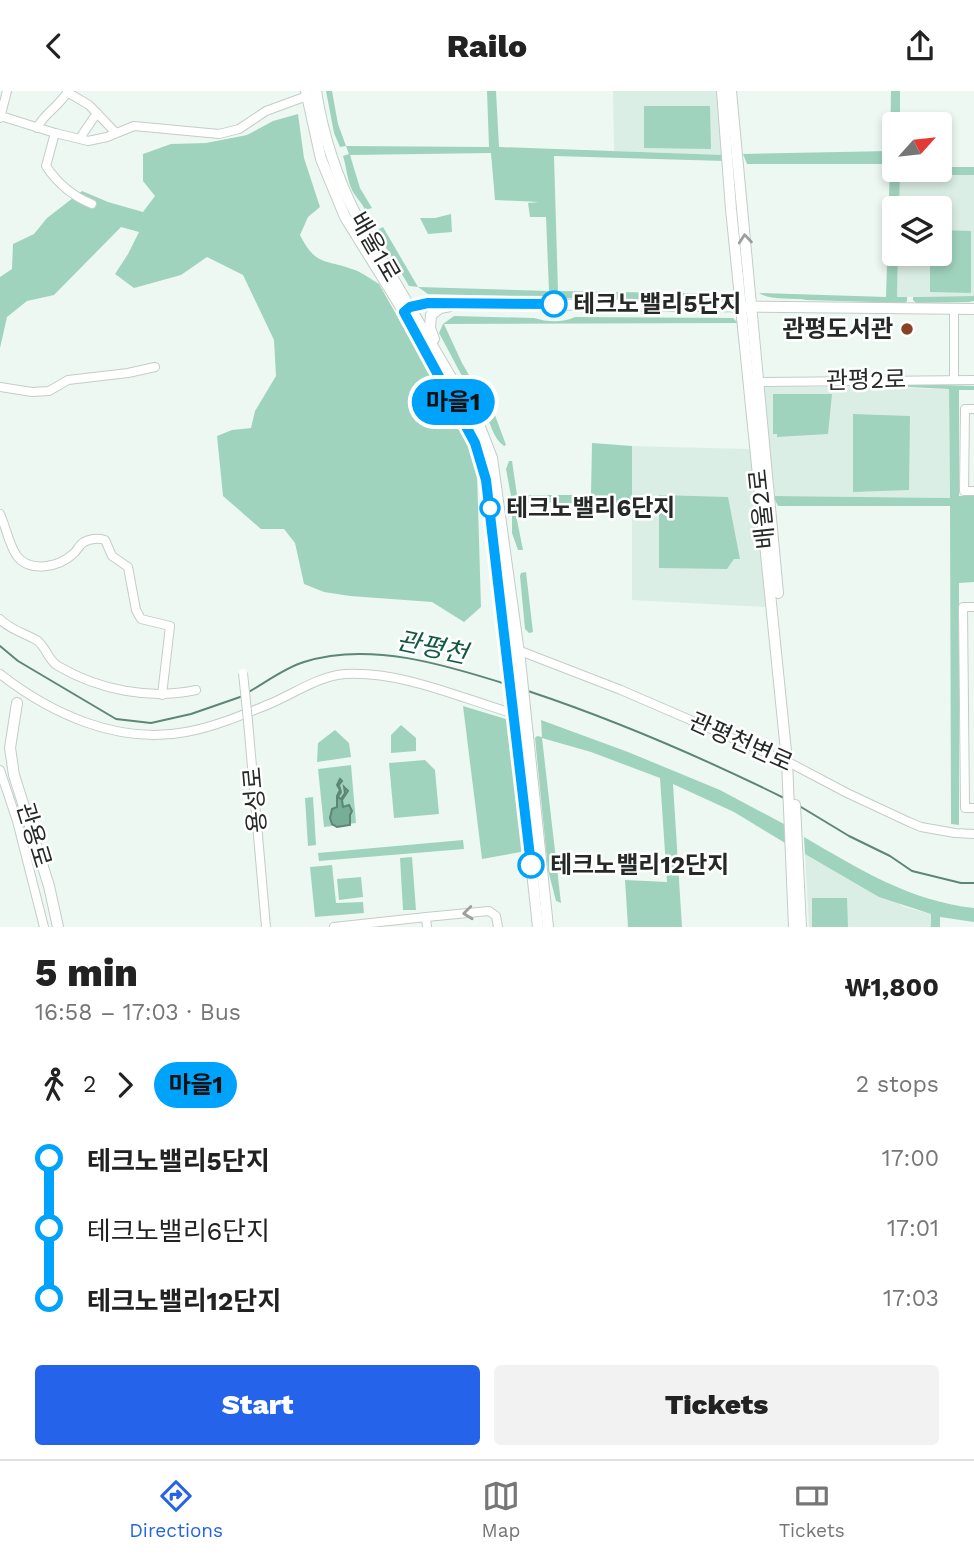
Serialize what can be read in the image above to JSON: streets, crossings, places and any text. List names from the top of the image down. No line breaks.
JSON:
{"streets":{"main road":["배울1로","배울2로","관용로"],"street":["관평2로","관평천변로","용성로"]},"crossings":[["배울1로","관평천변로"],["관평2로","배울2로"],["배울2로","관평천변로"]],"water":["관평천"],"places":["테크노밸리5단지","관평도서관","테크노밸리6단지","테크노밸리12단지"],"lines":["bus line 마을1"],"north":"top right","page":{"header":"Railo","on_map":"마을1","heading":["5 min","16:58 – 17:03 · Bus","₩1,800"],"legs":["2","마을1","2 stops"],"list":[{"name":"테크노밸리5단지","value":"17:00"},{"name":"테크노밸리6단지","value":"17:01"},{"name":"테크노밸리12단지","value":"17:03"}],"buttons":["Start","Tickets"],"tabs":["Directions","Map","Tickets"]}}
